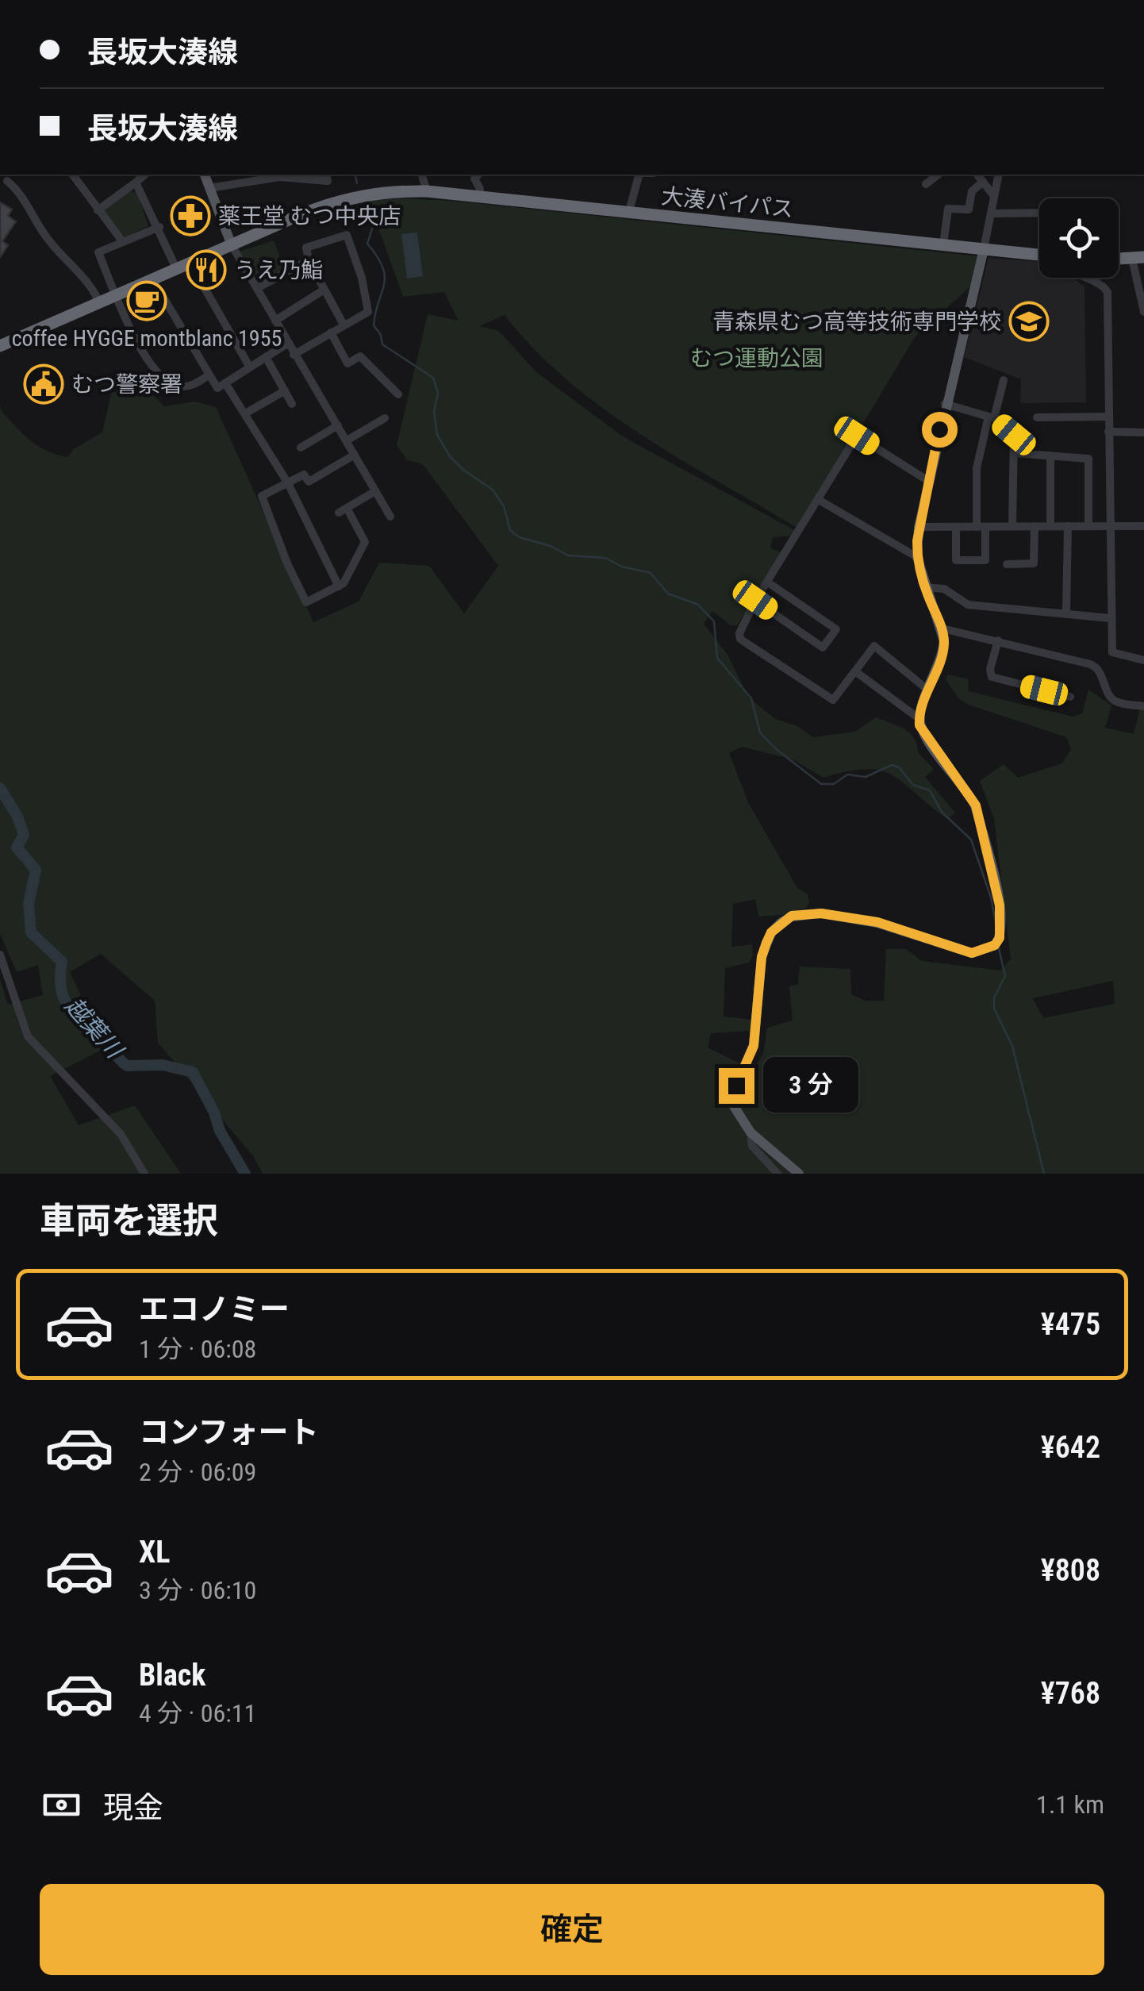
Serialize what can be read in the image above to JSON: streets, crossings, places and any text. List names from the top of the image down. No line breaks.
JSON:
{"streets":{"highway":["大湊バイパス"]},"water":["越葉川"],"parks":["むつ運動公園"],"places":{"pharmacy":["薬王堂 むつ中央店"],"restaurant":["うえ乃鮨"],"cafe":["coffee HYGGE montblanc 1955"],"school or university":["青森県むつ高等技術専門学校"],"public building":["むつ警察署"]},"page":{"banner":["長坂大湊線","長坂大湊線"],"bubble":"3 分","heading":"車両を選択","list":[{"name":"エコノミー","note":"1 分 · 06:08","value":"¥475"},{"name":"コンフォート","note":"2 分 · 06:09","value":"¥642"},{"name":"XL","note":"3 分 · 06:10","value":"¥808"},{"name":"Black","note":"4 分 · 06:11","value":"¥768"}],"pay":["現金","1.1 km"],"buttons":"確定"}}
